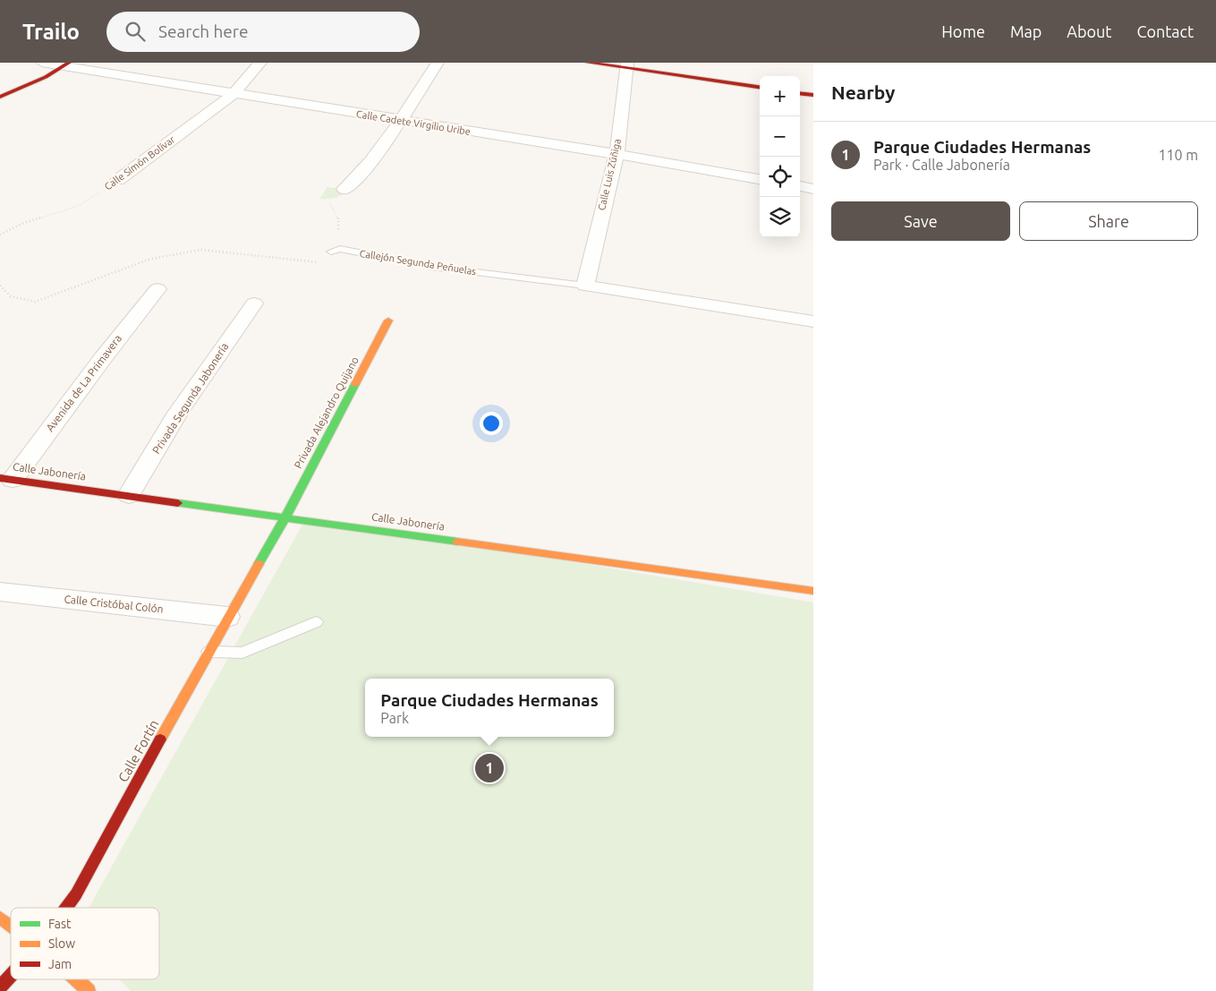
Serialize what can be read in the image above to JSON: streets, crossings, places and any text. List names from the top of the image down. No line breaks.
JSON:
{"streets":{"street":["Calle Cadete Virgilio Uribe","Calle Simón Bolívar","Calle Luis Zúñiga","Callejón Segunda Peñuelas","Avenida de La Primavera","Privada Segunda Jabonería","Privada Alejandro Quijano","Calle Jabonería","Calle Cristóbal Colón","Calle Fortín"]},"crossings":[["Calle Cadete Virgilio Uribe","Calle Simón Bolívar"],["Calle Cadete Virgilio Uribe","Calle Luis Zúñiga"],["Calle Luis Zúñiga","Callejón Segunda Peñuelas"],["Avenida de La Primavera","Calle Jabonería"],["Privada Segunda Jabonería","Calle Jabonería"],["Privada Alejandro Quijano","Calle Jabonería"],["Privada Alejandro Quijano","Calle Fortín"],["Calle Jabonería","Calle Fortín"],["Calle Cristóbal Colón","Calle Fortín"]],"legend":["Fast","Slow","Jam"],"page":{"header":"Trailo","search":"Search here","nav":["Home","Map","About","Contact"],"heading":"Nearby","map_buttons":["+","−"],"list":[{"mark":"1","name":"Parque Ciudades Hermanas","note":"Park · Calle Jabonería","value":"110 m"}],"buttons":["Save","Share"],"popup":["Parque Ciudades Hermanas","Park"],"pins":"1"}}
